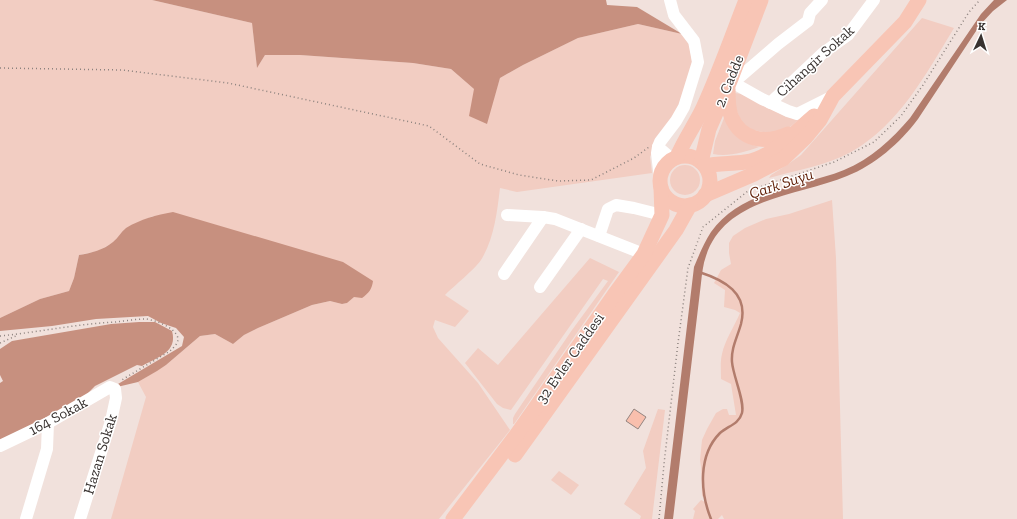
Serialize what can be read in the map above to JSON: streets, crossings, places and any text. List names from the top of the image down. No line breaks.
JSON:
{"streets":{"main road":["2. Cadde","32 Evler Caddesi"],"street":["Cihangir Sokak","164 Sokak","Hazan Sokak"]},"crossings":[["2. Cadde","32 Evler Caddesi"],["164 Sokak","Hazan Sokak"]],"water":["Çark Suyu"],"north":"top"}
